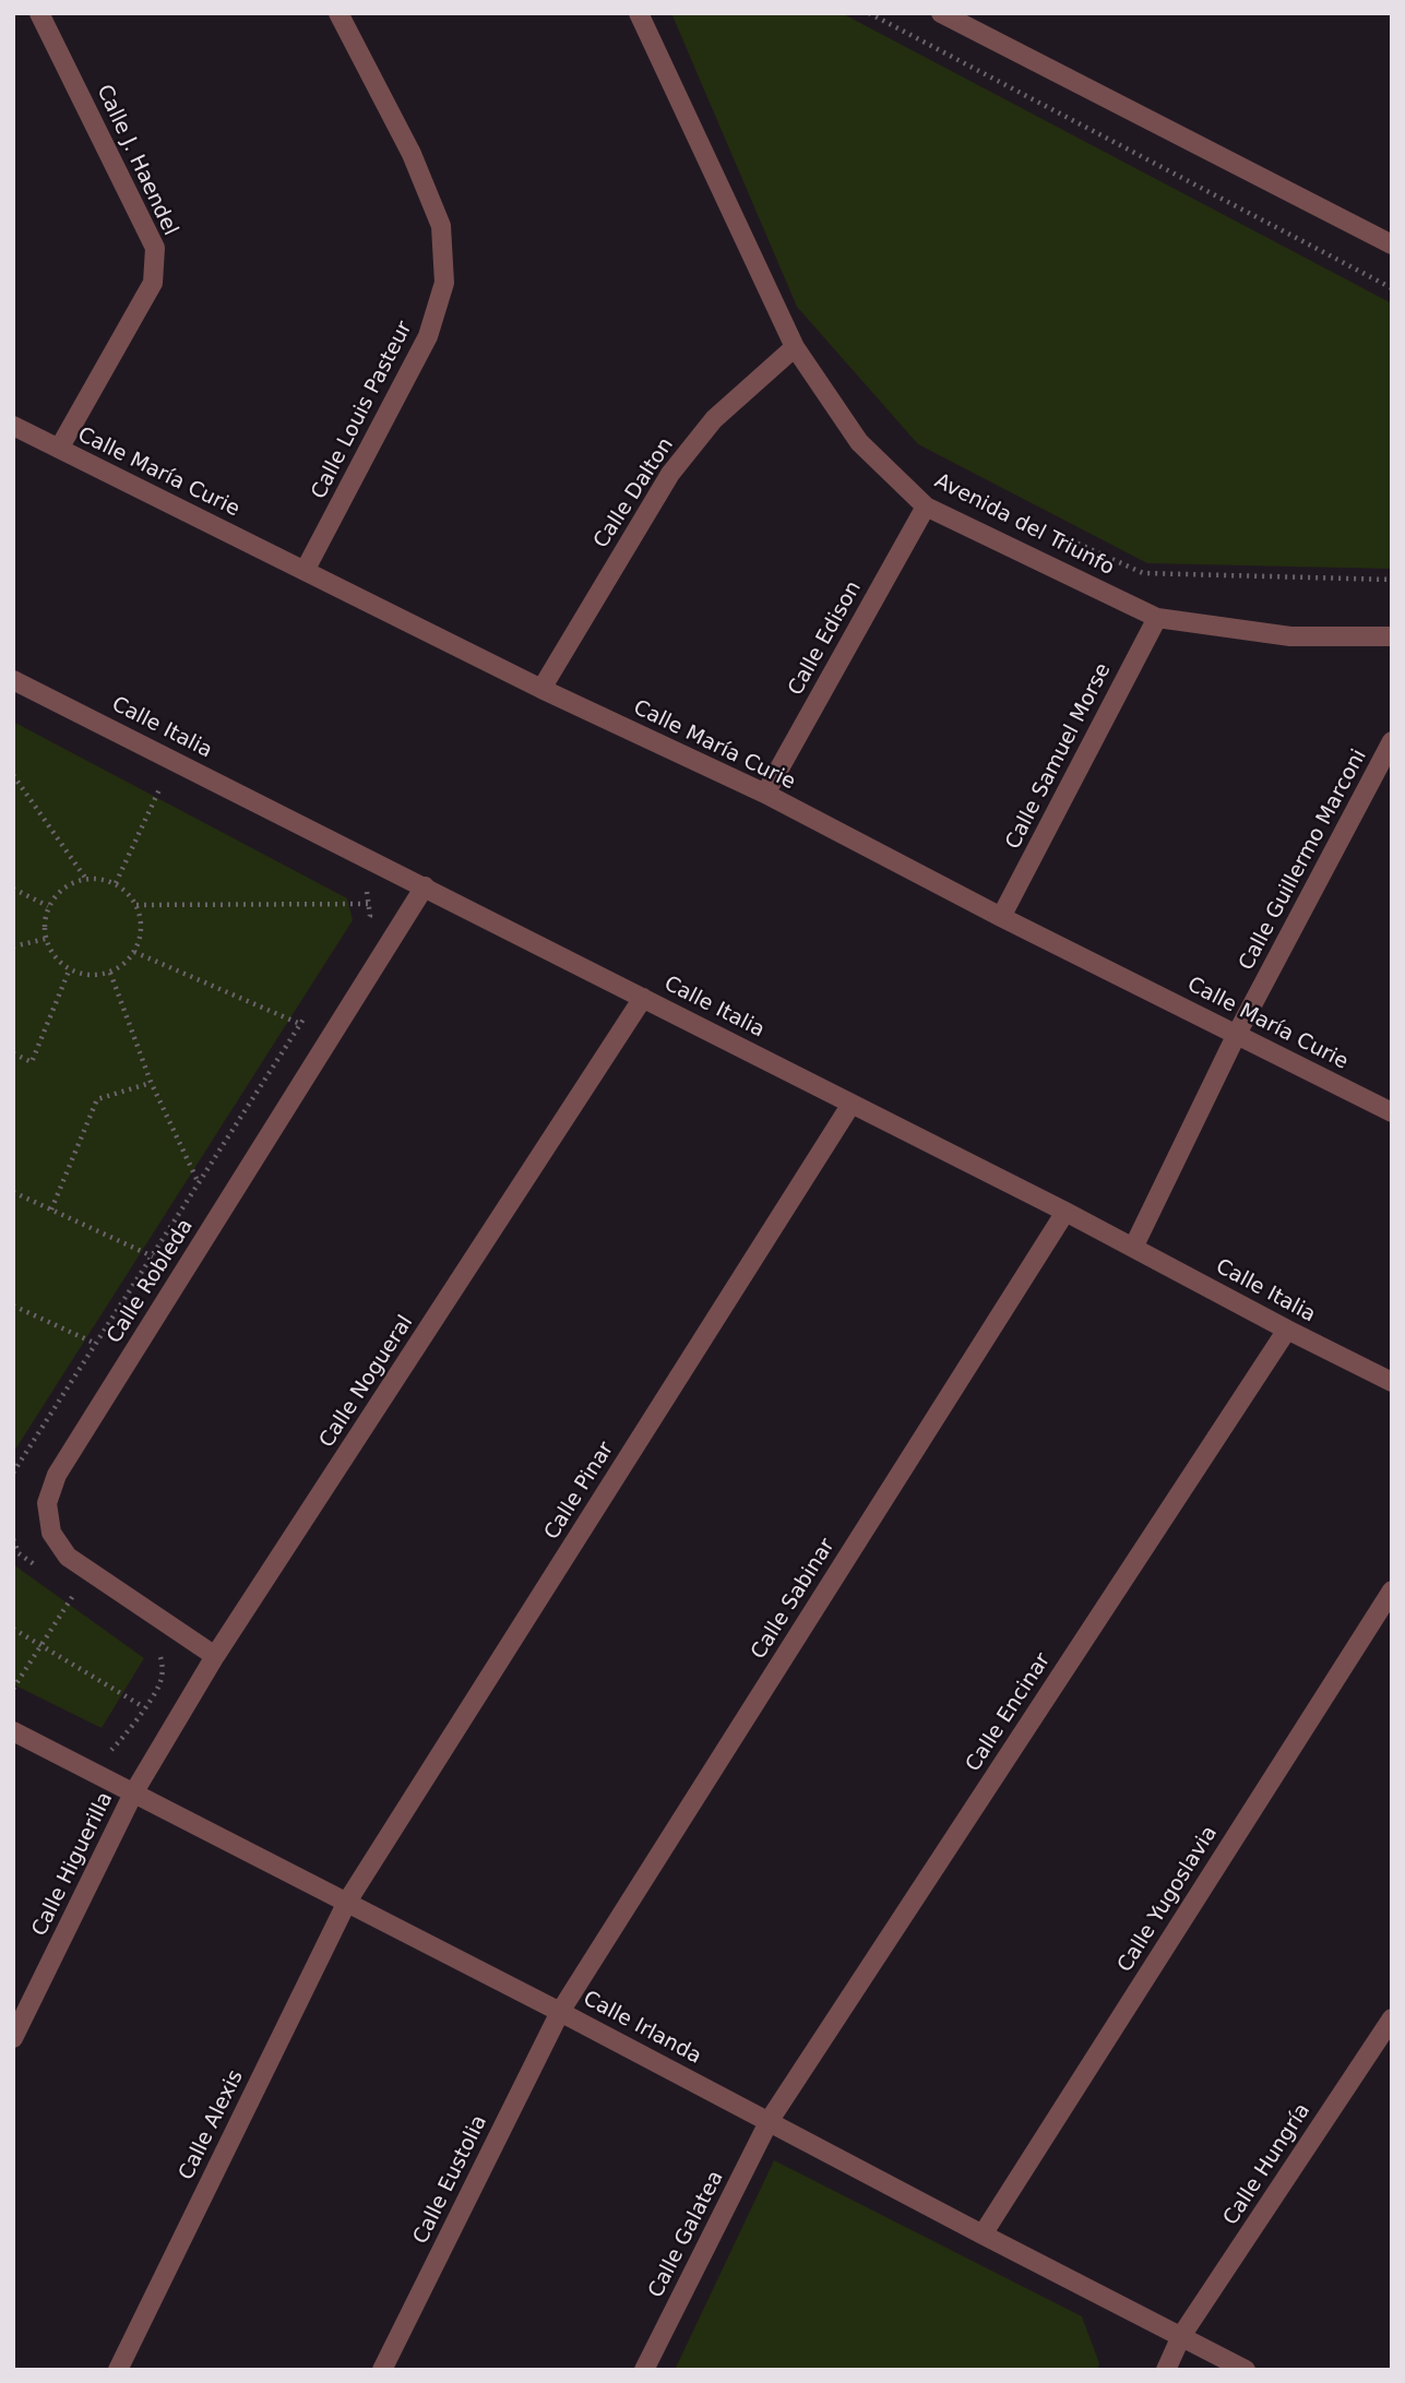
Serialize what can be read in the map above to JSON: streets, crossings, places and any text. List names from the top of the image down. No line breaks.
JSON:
{"streets":{"street":["Calle J. Haendel","Calle Louis Pasteur","Calle María Curie","Calle Dalton","Avenida del Triunfo","Calle Edison","Calle Italia","Calle Samuel Morse","Calle Guillermo Marconi","Calle Robleda","Calle Nogueral","Calle Pinar","Calle Sabinar","Calle Encinar","Calle Higuerilla","Calle Yugoslavia","Calle Irlanda","Calle Alexis","Calle Hungría","Calle Eustolia","Calle Galatea"]},"crossings":[["Calle J. Haendel","Calle María Curie"],["Calle Louis Pasteur","Calle María Curie"],["Calle María Curie","Calle Dalton"],["Calle María Curie","Calle Edison"],["Calle María Curie","Calle Samuel Morse"],["Calle María Curie","Calle Guillermo Marconi"],["Calle Dalton","Avenida del Triunfo"],["Avenida del Triunfo","Calle Edison"],["Avenida del Triunfo","Calle Samuel Morse"],["Calle Italia","Calle Guillermo Marconi"],["Calle Italia","Calle Robleda"],["Calle Italia","Calle Nogueral"],["Calle Italia","Calle Pinar"],["Calle Italia","Calle Sabinar"],["Calle Italia","Calle Encinar"],["Calle Robleda","Calle Nogueral"],["Calle Nogueral","Calle Higuerilla"],["Calle Nogueral","Calle Irlanda"],["Calle Pinar","Calle Irlanda"],["Calle Pinar","Calle Alexis"],["Calle Sabinar","Calle Irlanda"],["Calle Sabinar","Calle Eustolia"],["Calle Encinar","Calle Irlanda"],["Calle Encinar","Calle Galatea"],["Calle Higuerilla","Calle Irlanda"],["Calle Yugoslavia","Calle Irlanda"],["Calle Irlanda","Calle Alexis"],["Calle Irlanda","Calle Hungría"],["Calle Irlanda","Calle Eustolia"],["Calle Irlanda","Calle Galatea"]]}
